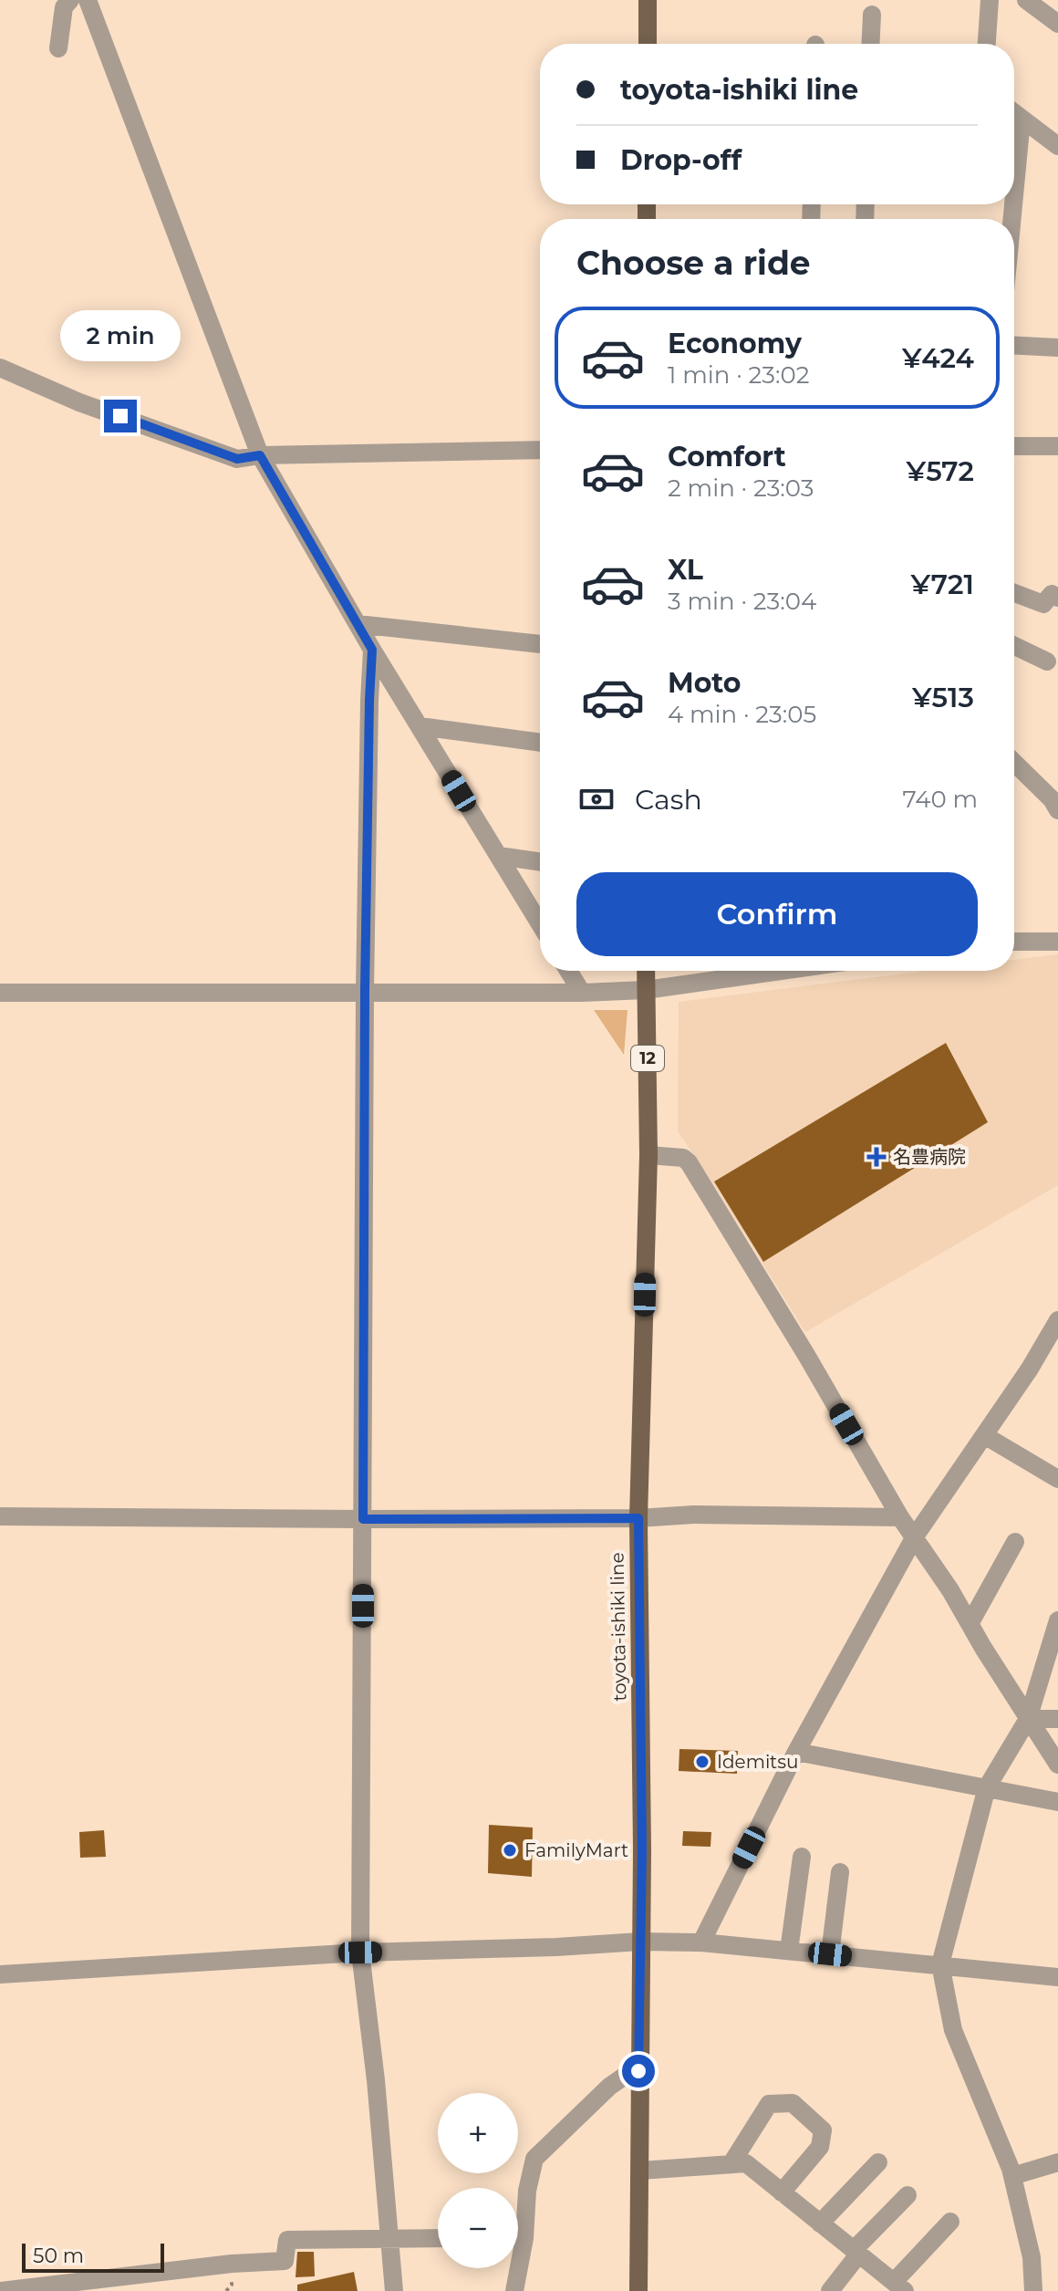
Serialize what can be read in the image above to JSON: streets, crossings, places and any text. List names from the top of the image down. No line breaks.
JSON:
{"streets":{"main road":["12","toyota-ishiki line"]},"places":{"health":["名豊病院"],"other":["Idemitsu","FamilyMart"]},"scale_bar":"50 m","page":{"banner":["toyota-ishiki line","Drop-off"],"heading":"Choose a ride","list":[{"name":"Economy","note":"1 min · 23:02","value":"¥424"},{"name":"Comfort","note":"2 min · 23:03","value":"¥572"},{"name":"XL","note":"3 min · 23:04","value":"¥721"},{"name":"Moto","note":"4 min · 23:05","value":"¥513"}],"bubble":"2 min","pay":["Cash","740 m"],"buttons":"Confirm","map_buttons":["+","−"],"scale":"50 m"}}
